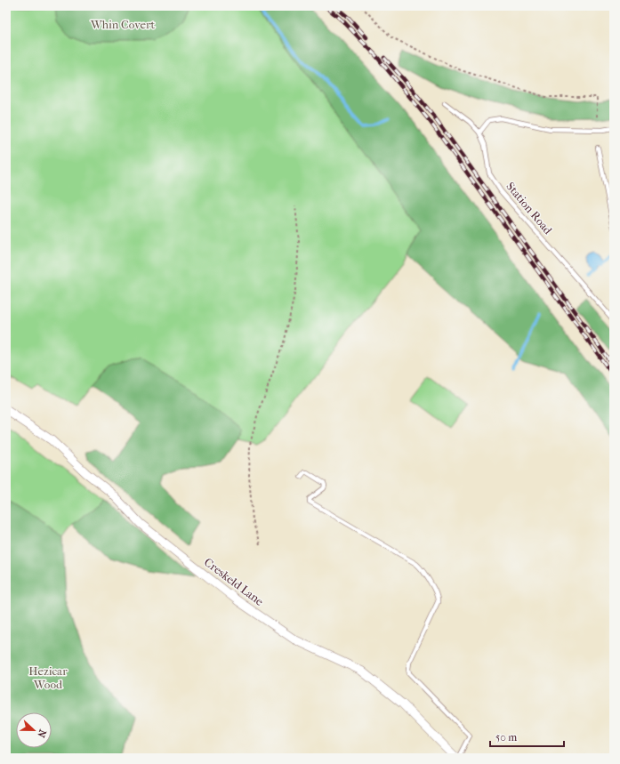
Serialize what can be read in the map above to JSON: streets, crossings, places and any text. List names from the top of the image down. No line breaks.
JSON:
{"streets":{"street":["Creskeld Lane"],"lane":["Station Road"]},"parks":["Whin Covert","Hezicar Wood"],"scale_bar":"50 m","north":"right"}
